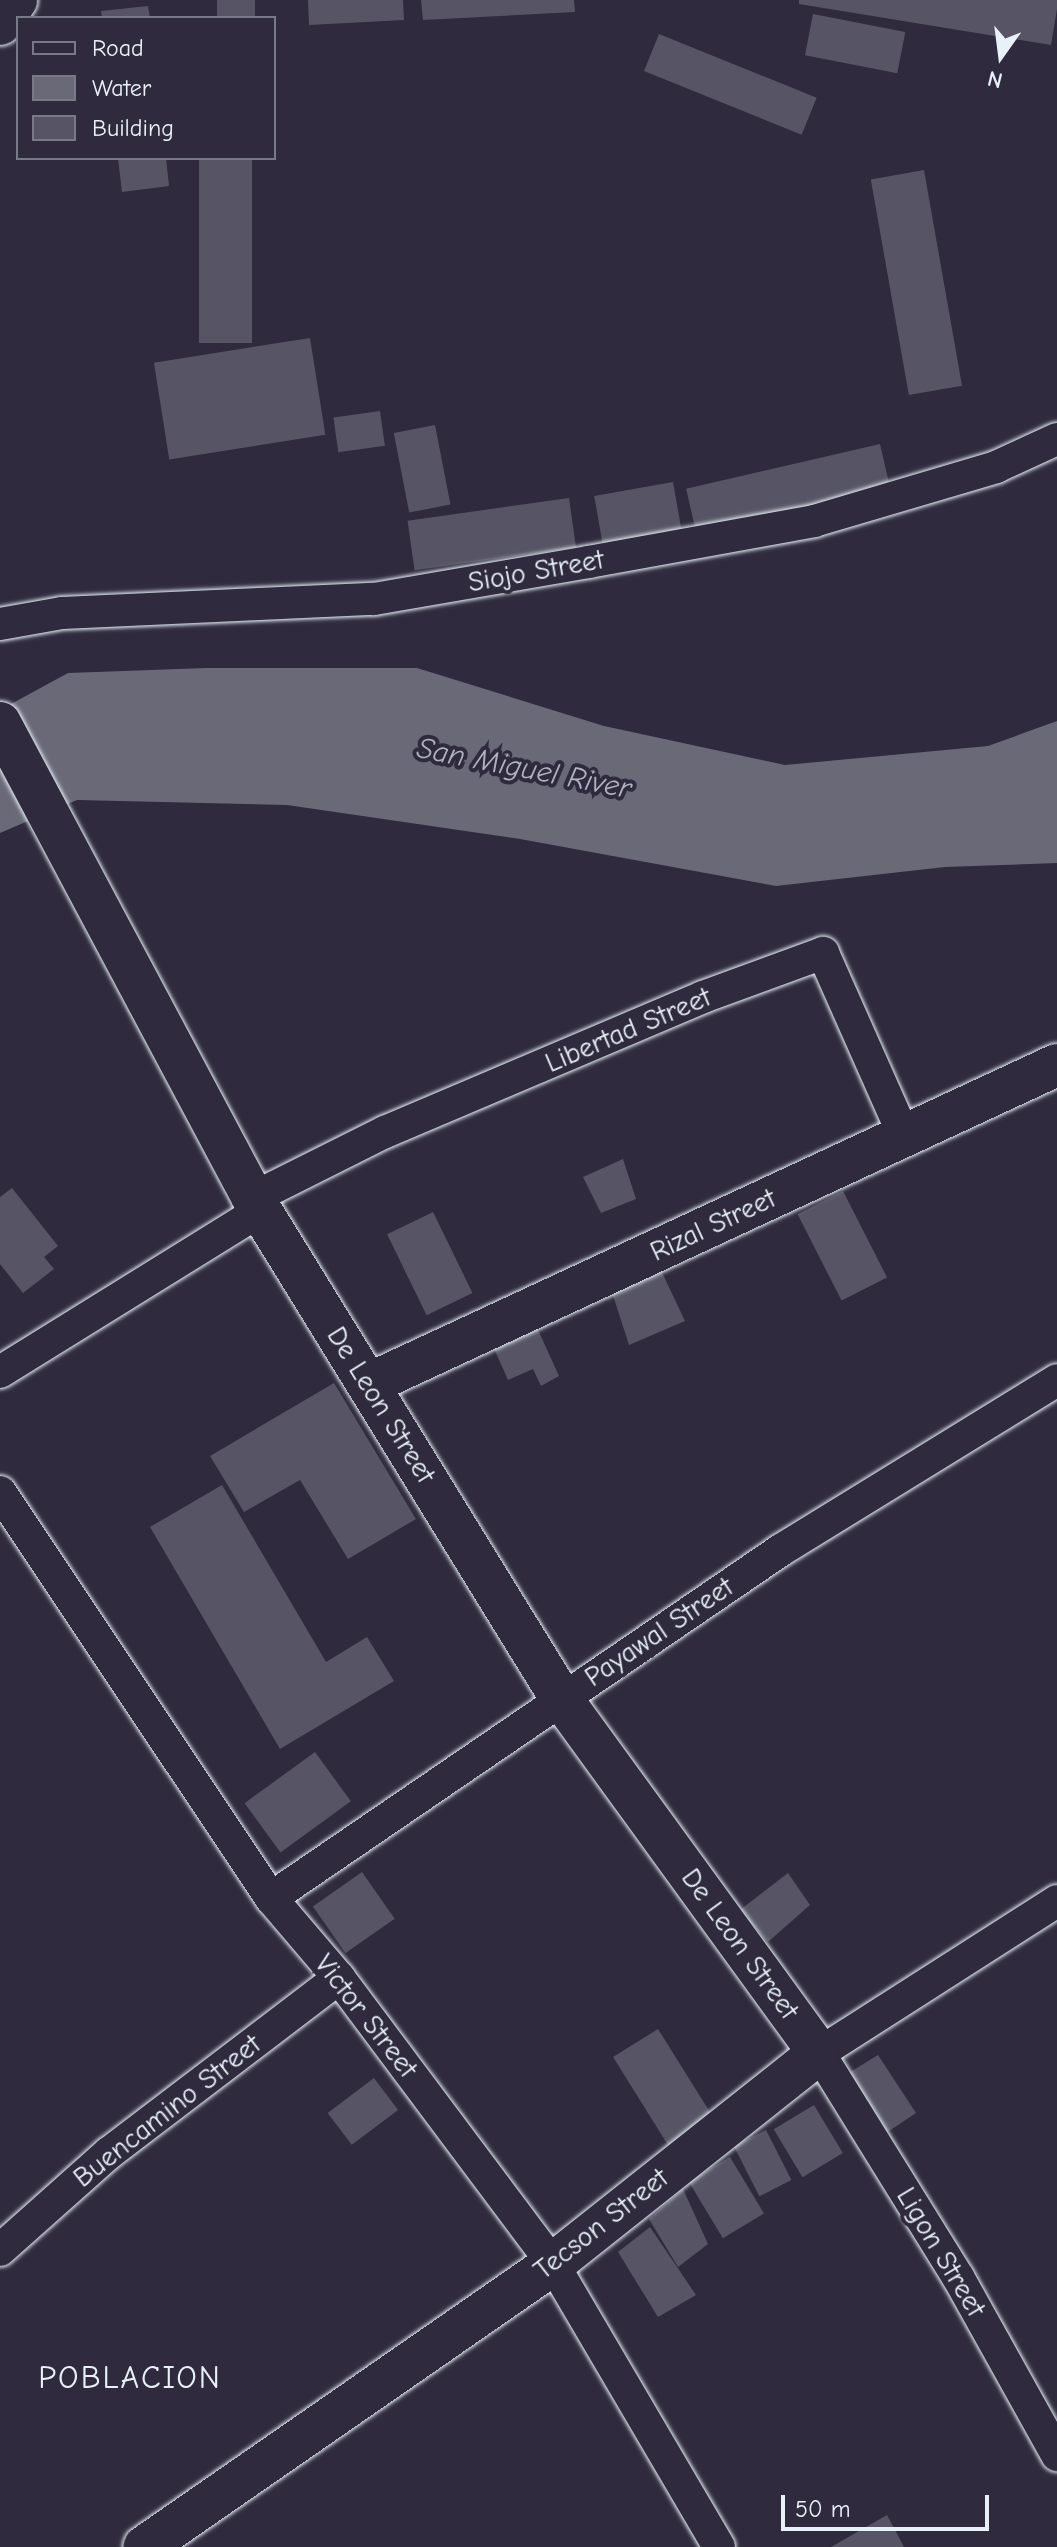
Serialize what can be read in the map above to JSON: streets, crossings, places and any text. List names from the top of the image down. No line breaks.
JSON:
{"streets":{"main road":["Rizal Street","De Leon Street","Tecson Street"],"street":["Siojo Street","Libertad Street","Payawal Street","Victor Street","Buencamino Street","Ligon Street"]},"crossings":[["Libertad Street","Rizal Street"],["Libertad Street","De Leon Street"],["Rizal Street","De Leon Street"],["De Leon Street","Payawal Street"],["De Leon Street","Tecson Street"],["De Leon Street","Ligon Street"],["Payawal Street","Victor Street"],["Victor Street","Buencamino Street"],["Victor Street","Tecson Street"],["Tecson Street","Ligon Street"]],"districts":["POBLACION"],"water":["San Miguel River"],"legend":["Road","Water","Building"],"scale_bar":"50 m","north":"bottom"}
